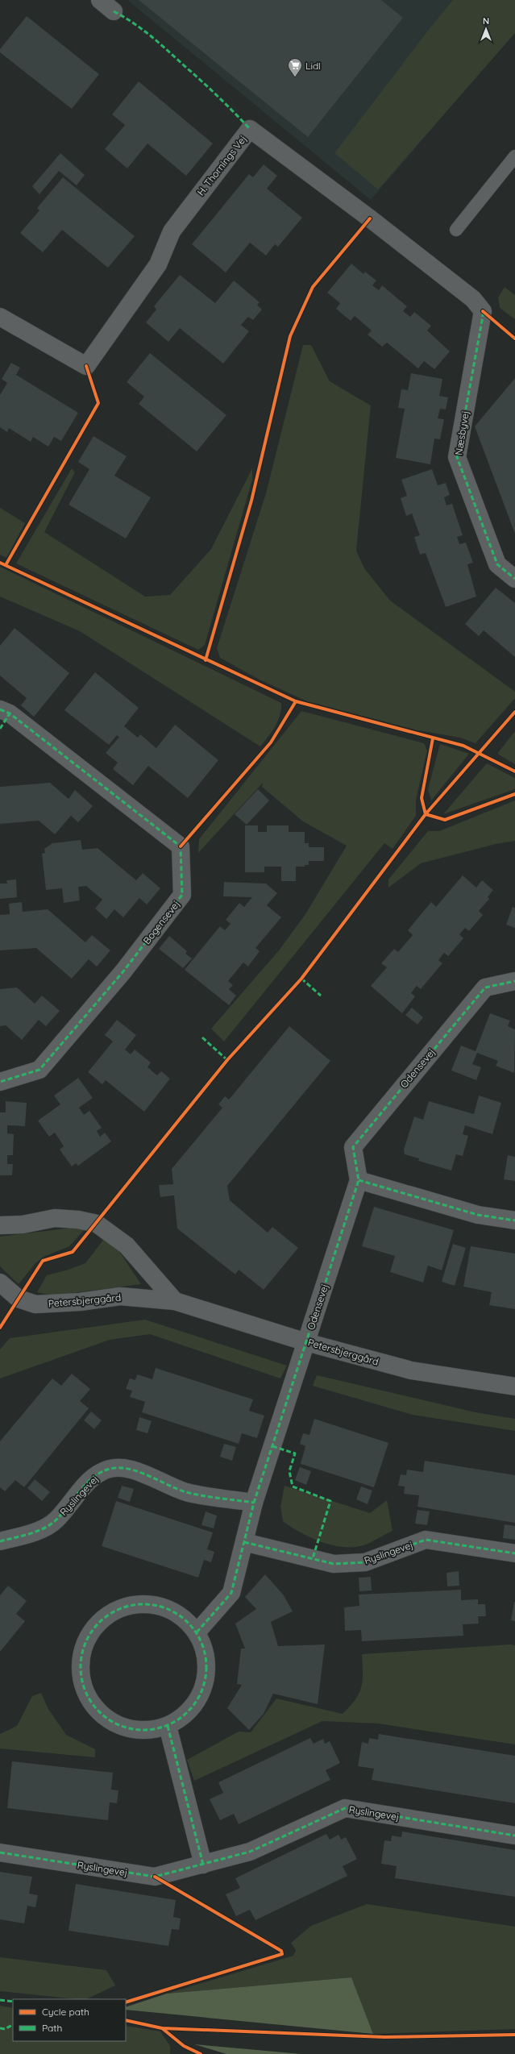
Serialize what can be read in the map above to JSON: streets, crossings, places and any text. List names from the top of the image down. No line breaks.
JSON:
{"streets":{"street":["H. Thornings Vej","Næsbyvej","Bogensevej","Odensevej","Petersbjerggård","Ryslingevej"]},"crossings":[["H. Thornings Vej","Næsbyvej"],["Odensevej","Petersbjerggård"]],"places":{"supermarket":["Lidl"]},"legend":["Cycle path","Path"],"north":"top"}
